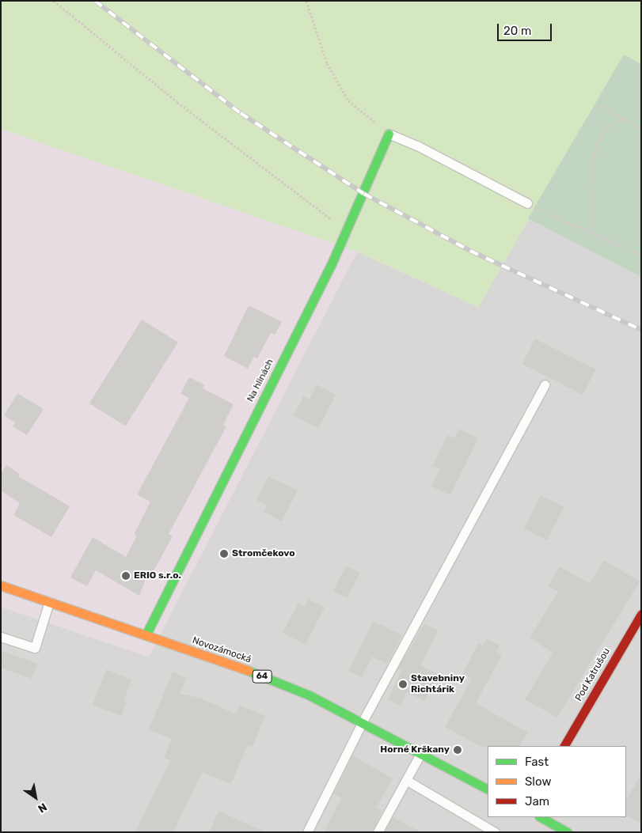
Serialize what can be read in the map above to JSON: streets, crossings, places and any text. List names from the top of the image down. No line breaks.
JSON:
{"streets":{"street":["Na hlinách","Novozámocká","Pod Katrušou","64"]},"crossings":[["Na hlinách","Novozámocká"]],"places":["Stromčekovo","ERIO s.r.o.","Stavebniny Richtárik","Horné Krškany"],"legend":["Fast","Slow","Jam"],"scale_bar":"20 m","north":"bottom right"}
